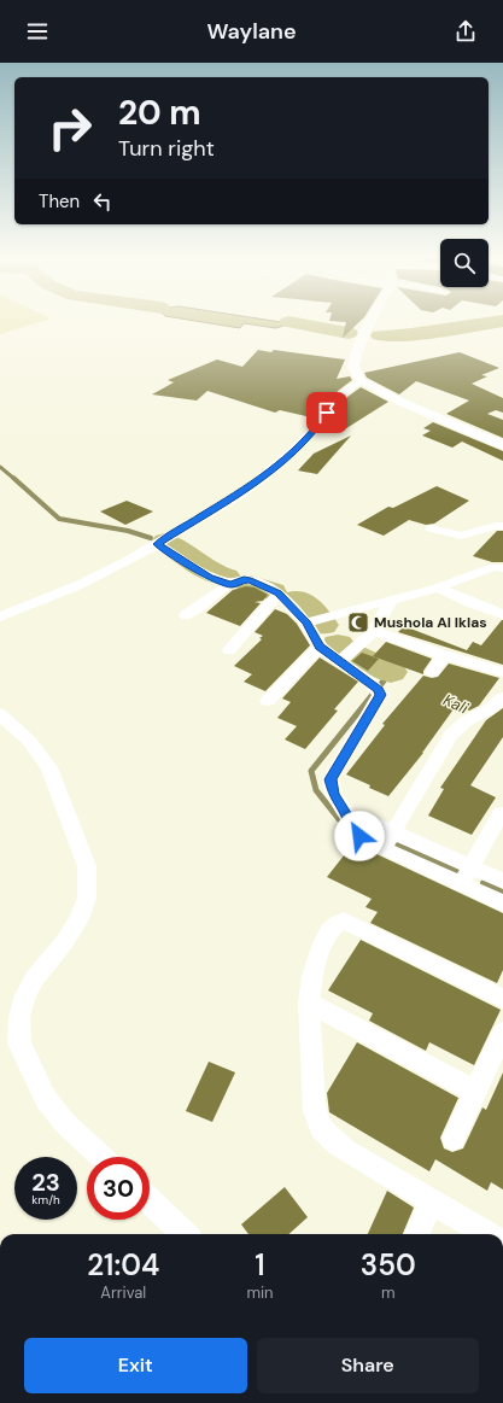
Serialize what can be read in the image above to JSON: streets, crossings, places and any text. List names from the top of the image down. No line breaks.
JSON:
{"water":["Kali"],"places":{"mosque":["Mushola Al Iklas"]},"page":{"header":"Waylane","turn":["20 m","Turn right"],"then":"Then","speed":"23 km/h","limit":"30","eta":["21:04","Arrival","1","min","350","m"],"buttons":["Exit","Share"]}}
